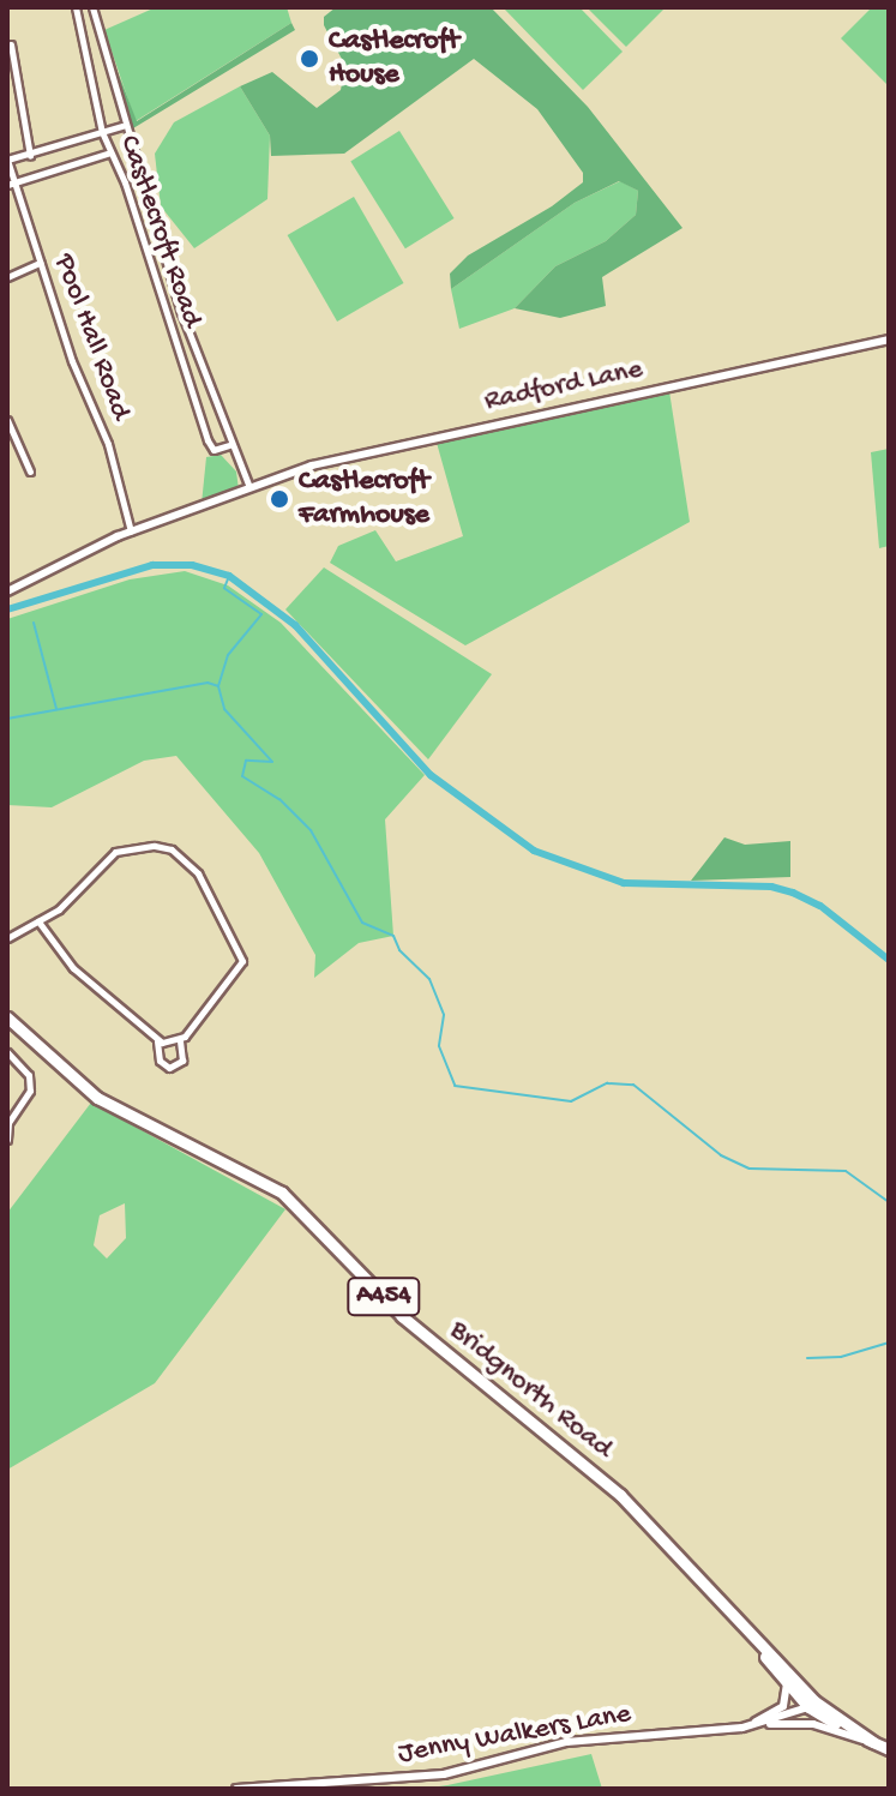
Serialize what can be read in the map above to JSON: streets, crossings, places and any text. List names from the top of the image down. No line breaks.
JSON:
{"streets":{"highway":["A454","Bridgnorth Road"],"street":["Castlecroft Road","Pool Hall Road","Radford Lane","Jenny Walkers Lane"]},"crossings":[["Castlecroft Road","Radford Lane"],["Pool Hall Road","Radford Lane"],["Bridgnorth Road","Jenny Walkers Lane"]],"places":["Castlecroft House","Castlecroft Farmhouse"]}
